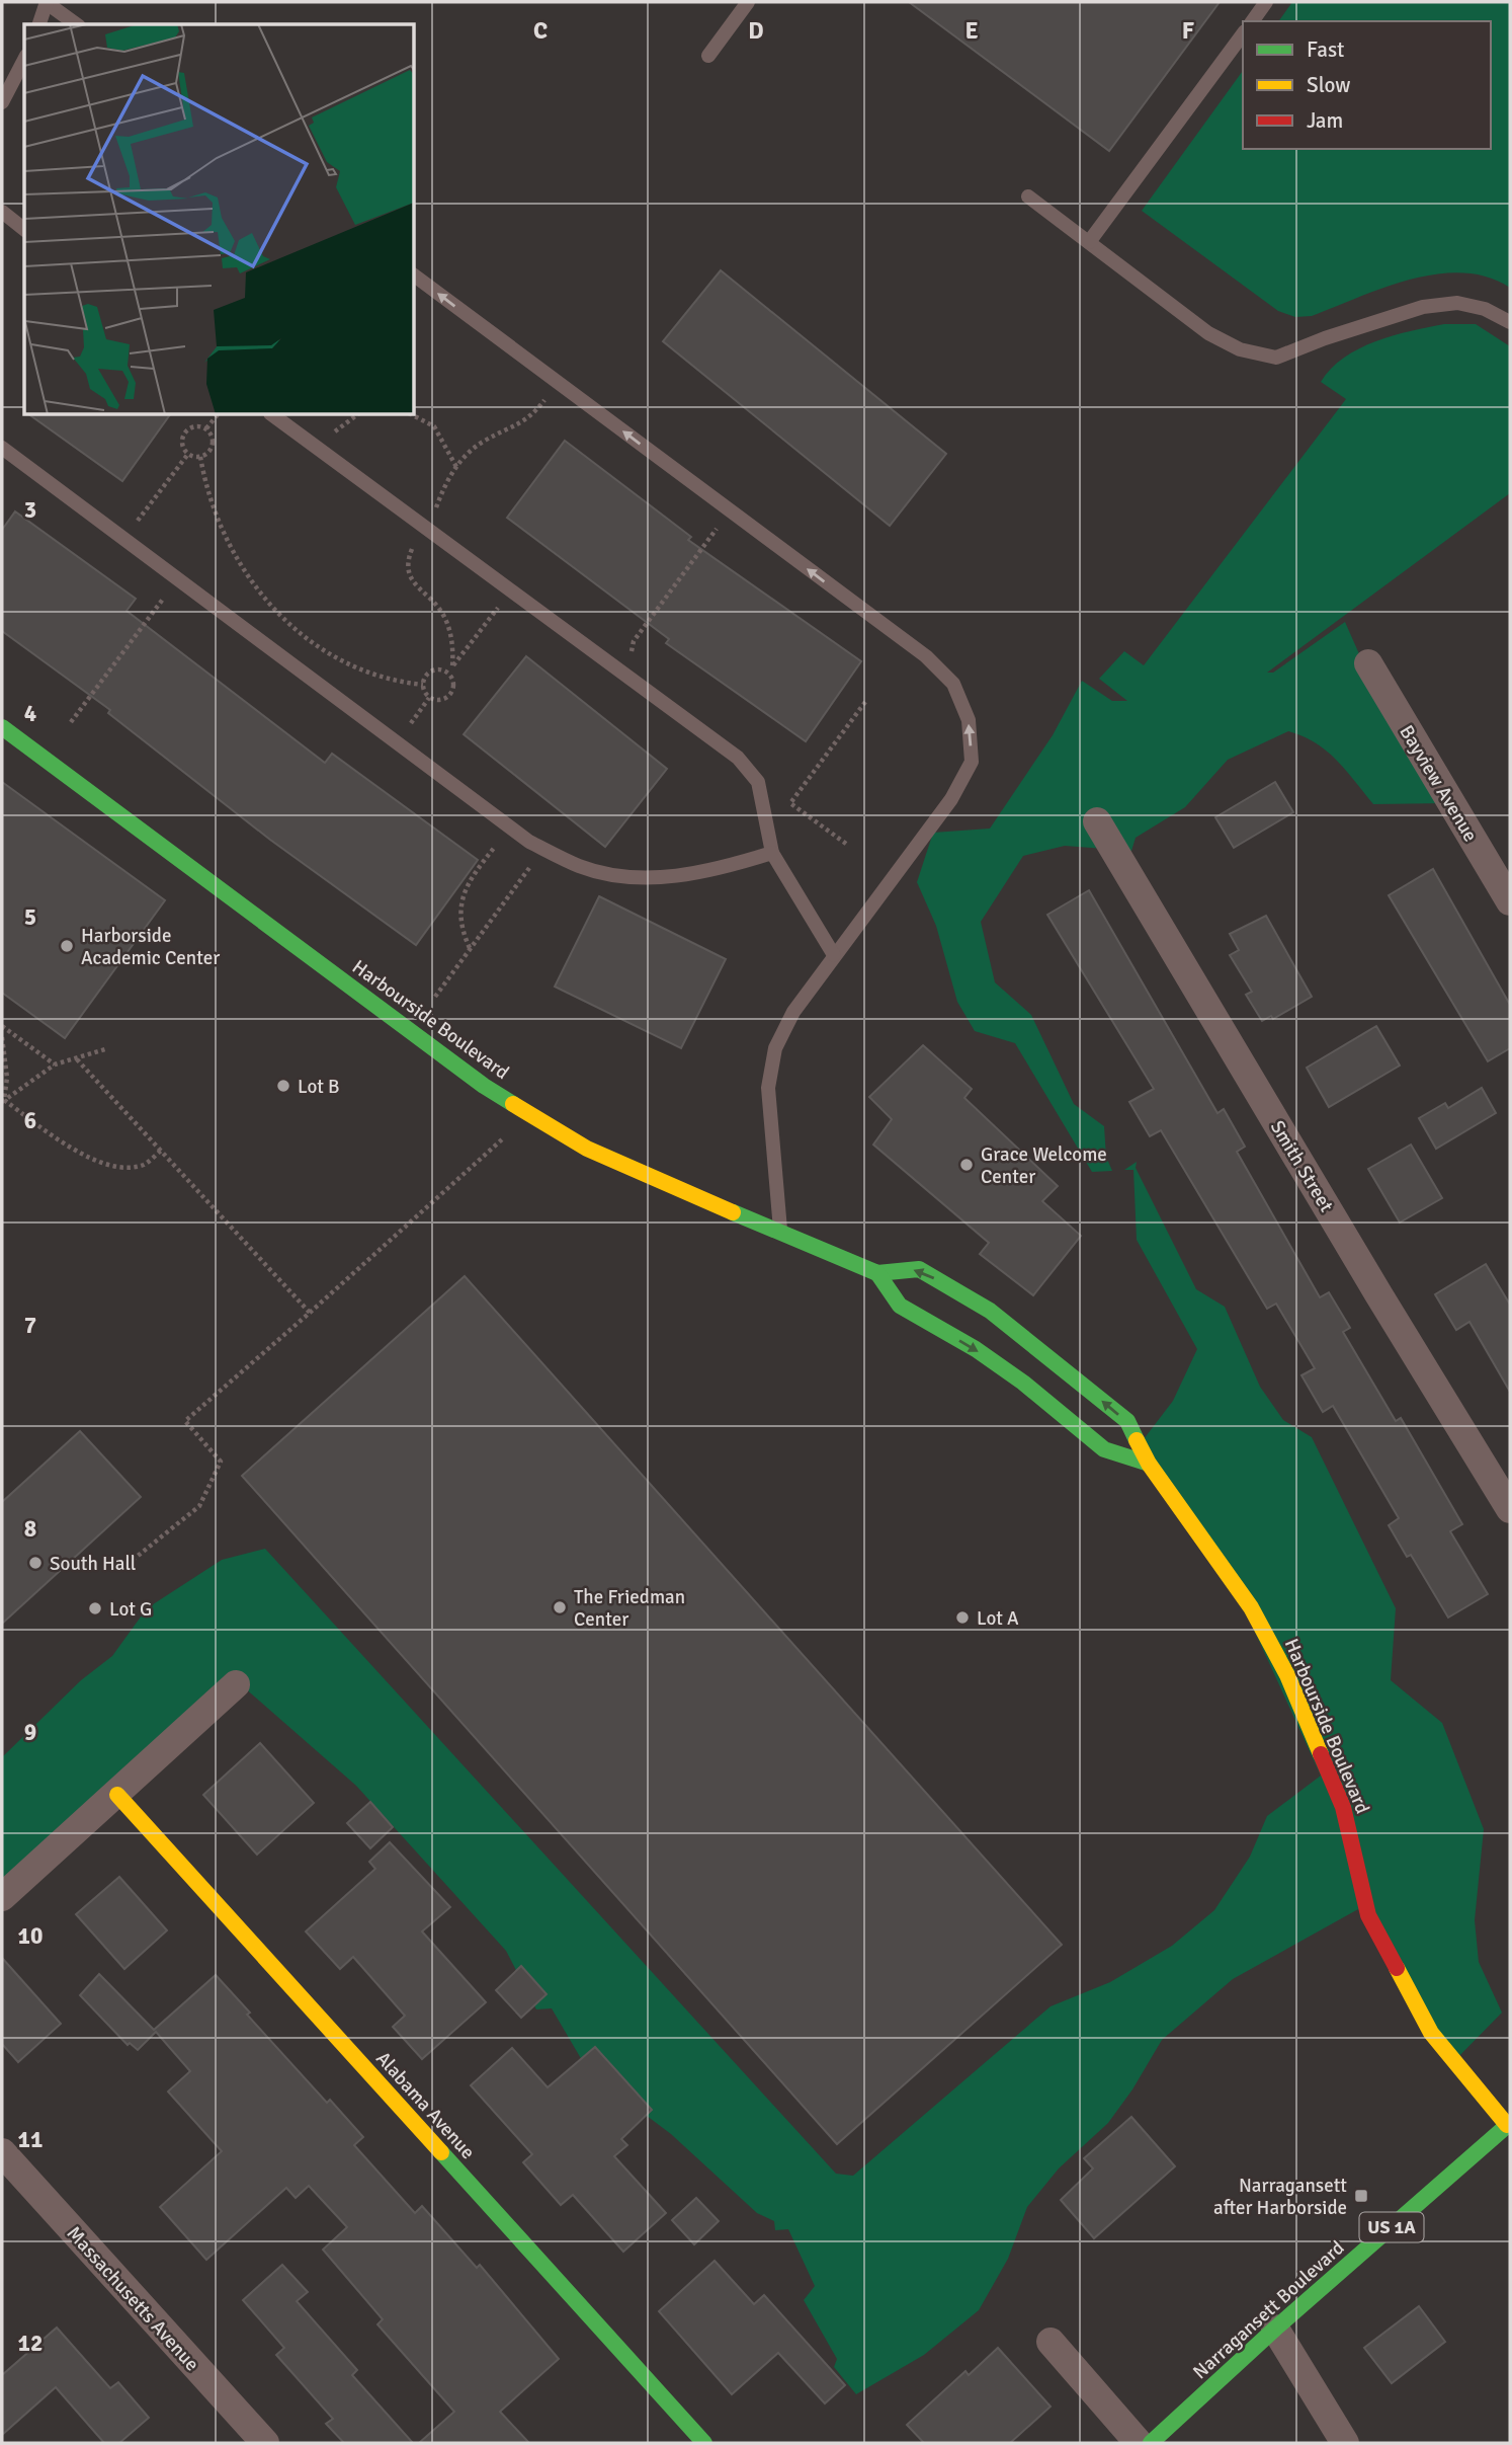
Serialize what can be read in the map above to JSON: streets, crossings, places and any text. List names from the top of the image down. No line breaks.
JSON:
{"streets":{"street":["Bayview Avenue","Harbourside Boulevard","Smith Street","Alabama Avenue","US 1A","Massachusetts Avenue","Narragansett Boulevard"]},"crossings":[["Harbourside Boulevard","Narragansett Boulevard"]],"places":{"other":["Harborside Academic Center","Lot B","Grace Welcome Center","South Hall","The Friedman Center","Lot G","Lot A"],"transit":["Narragansett after Harborside"]},"legend":["Fast","Slow","Jam"],"grid":{"columns":["C","D","E","F"],"rows":["3","4","5","6","7","8","9","10","11","12"]}}
